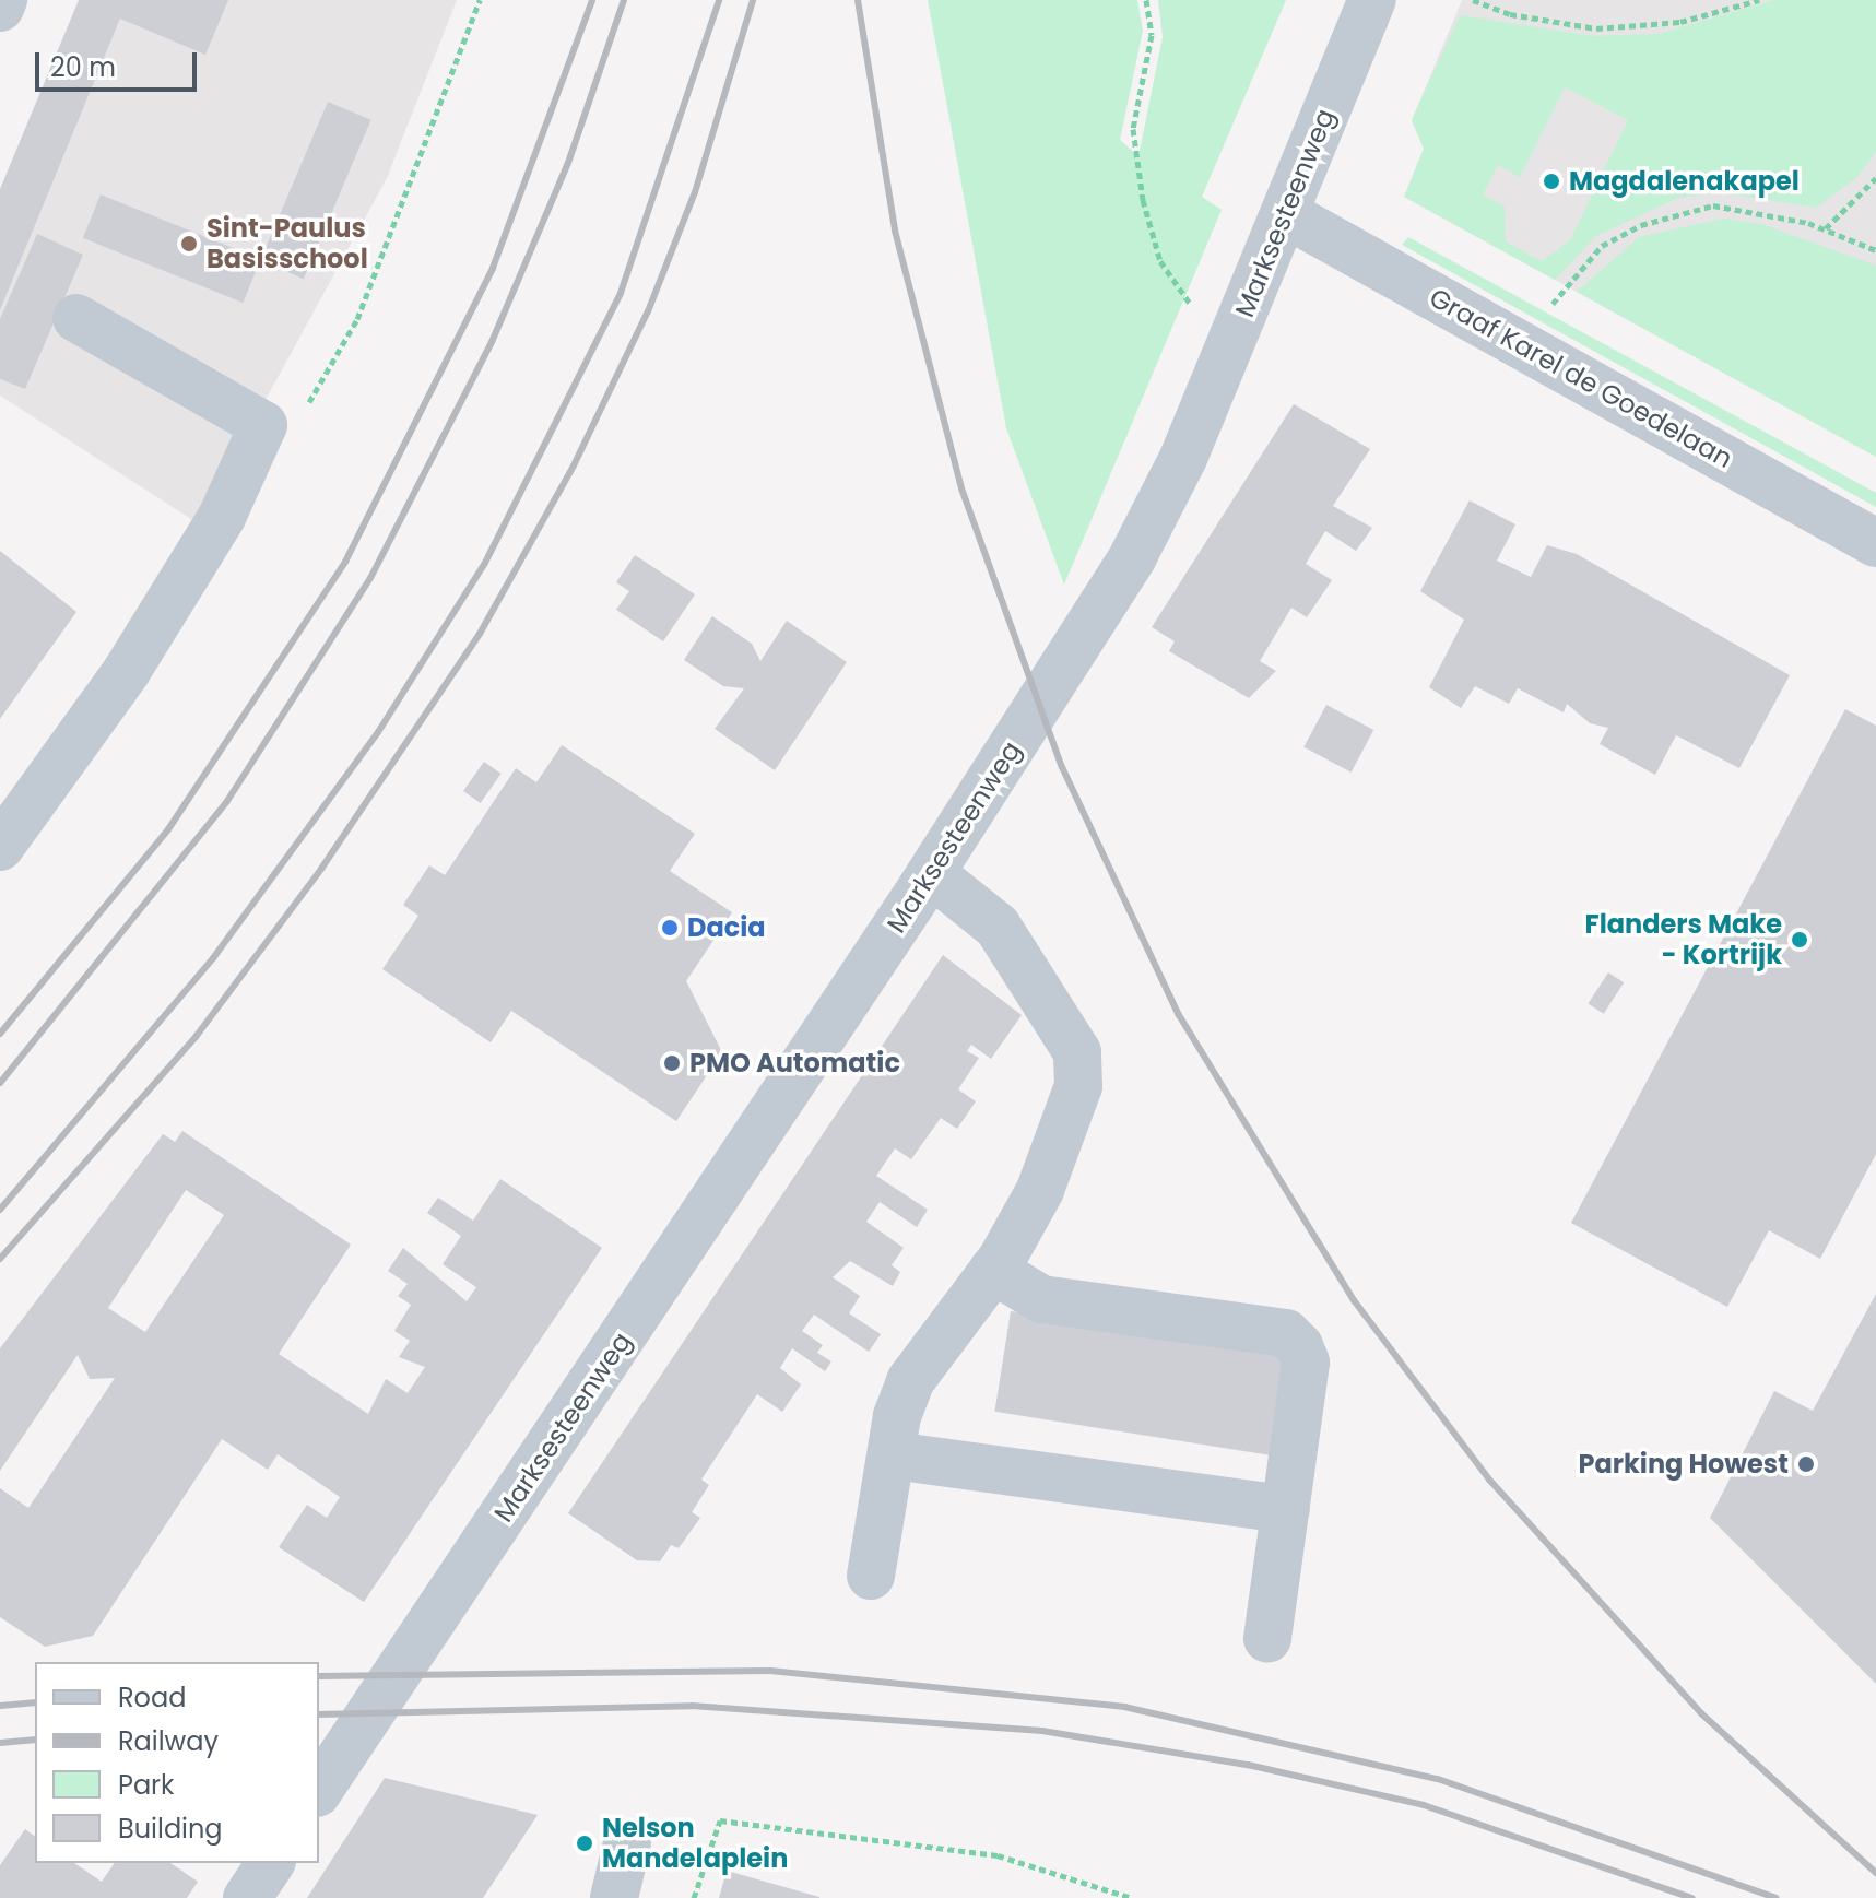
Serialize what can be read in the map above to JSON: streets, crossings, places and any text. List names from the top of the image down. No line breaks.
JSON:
{"streets":{"street":["Marksesteenweg","Graaf Karel de Goedelaan"]},"crossings":[["Marksesteenweg","Graaf Karel de Goedelaan"]],"places":["Magdalenakapel","Sint-Paulus Basisschool","Dacia","Flanders Make - Kortrijk","PMO Automatic","Parking Howest","Nelson Mandelaplein"],"legend":["Road","Railway","Park","Building"],"scale_bar":"20 m"}
